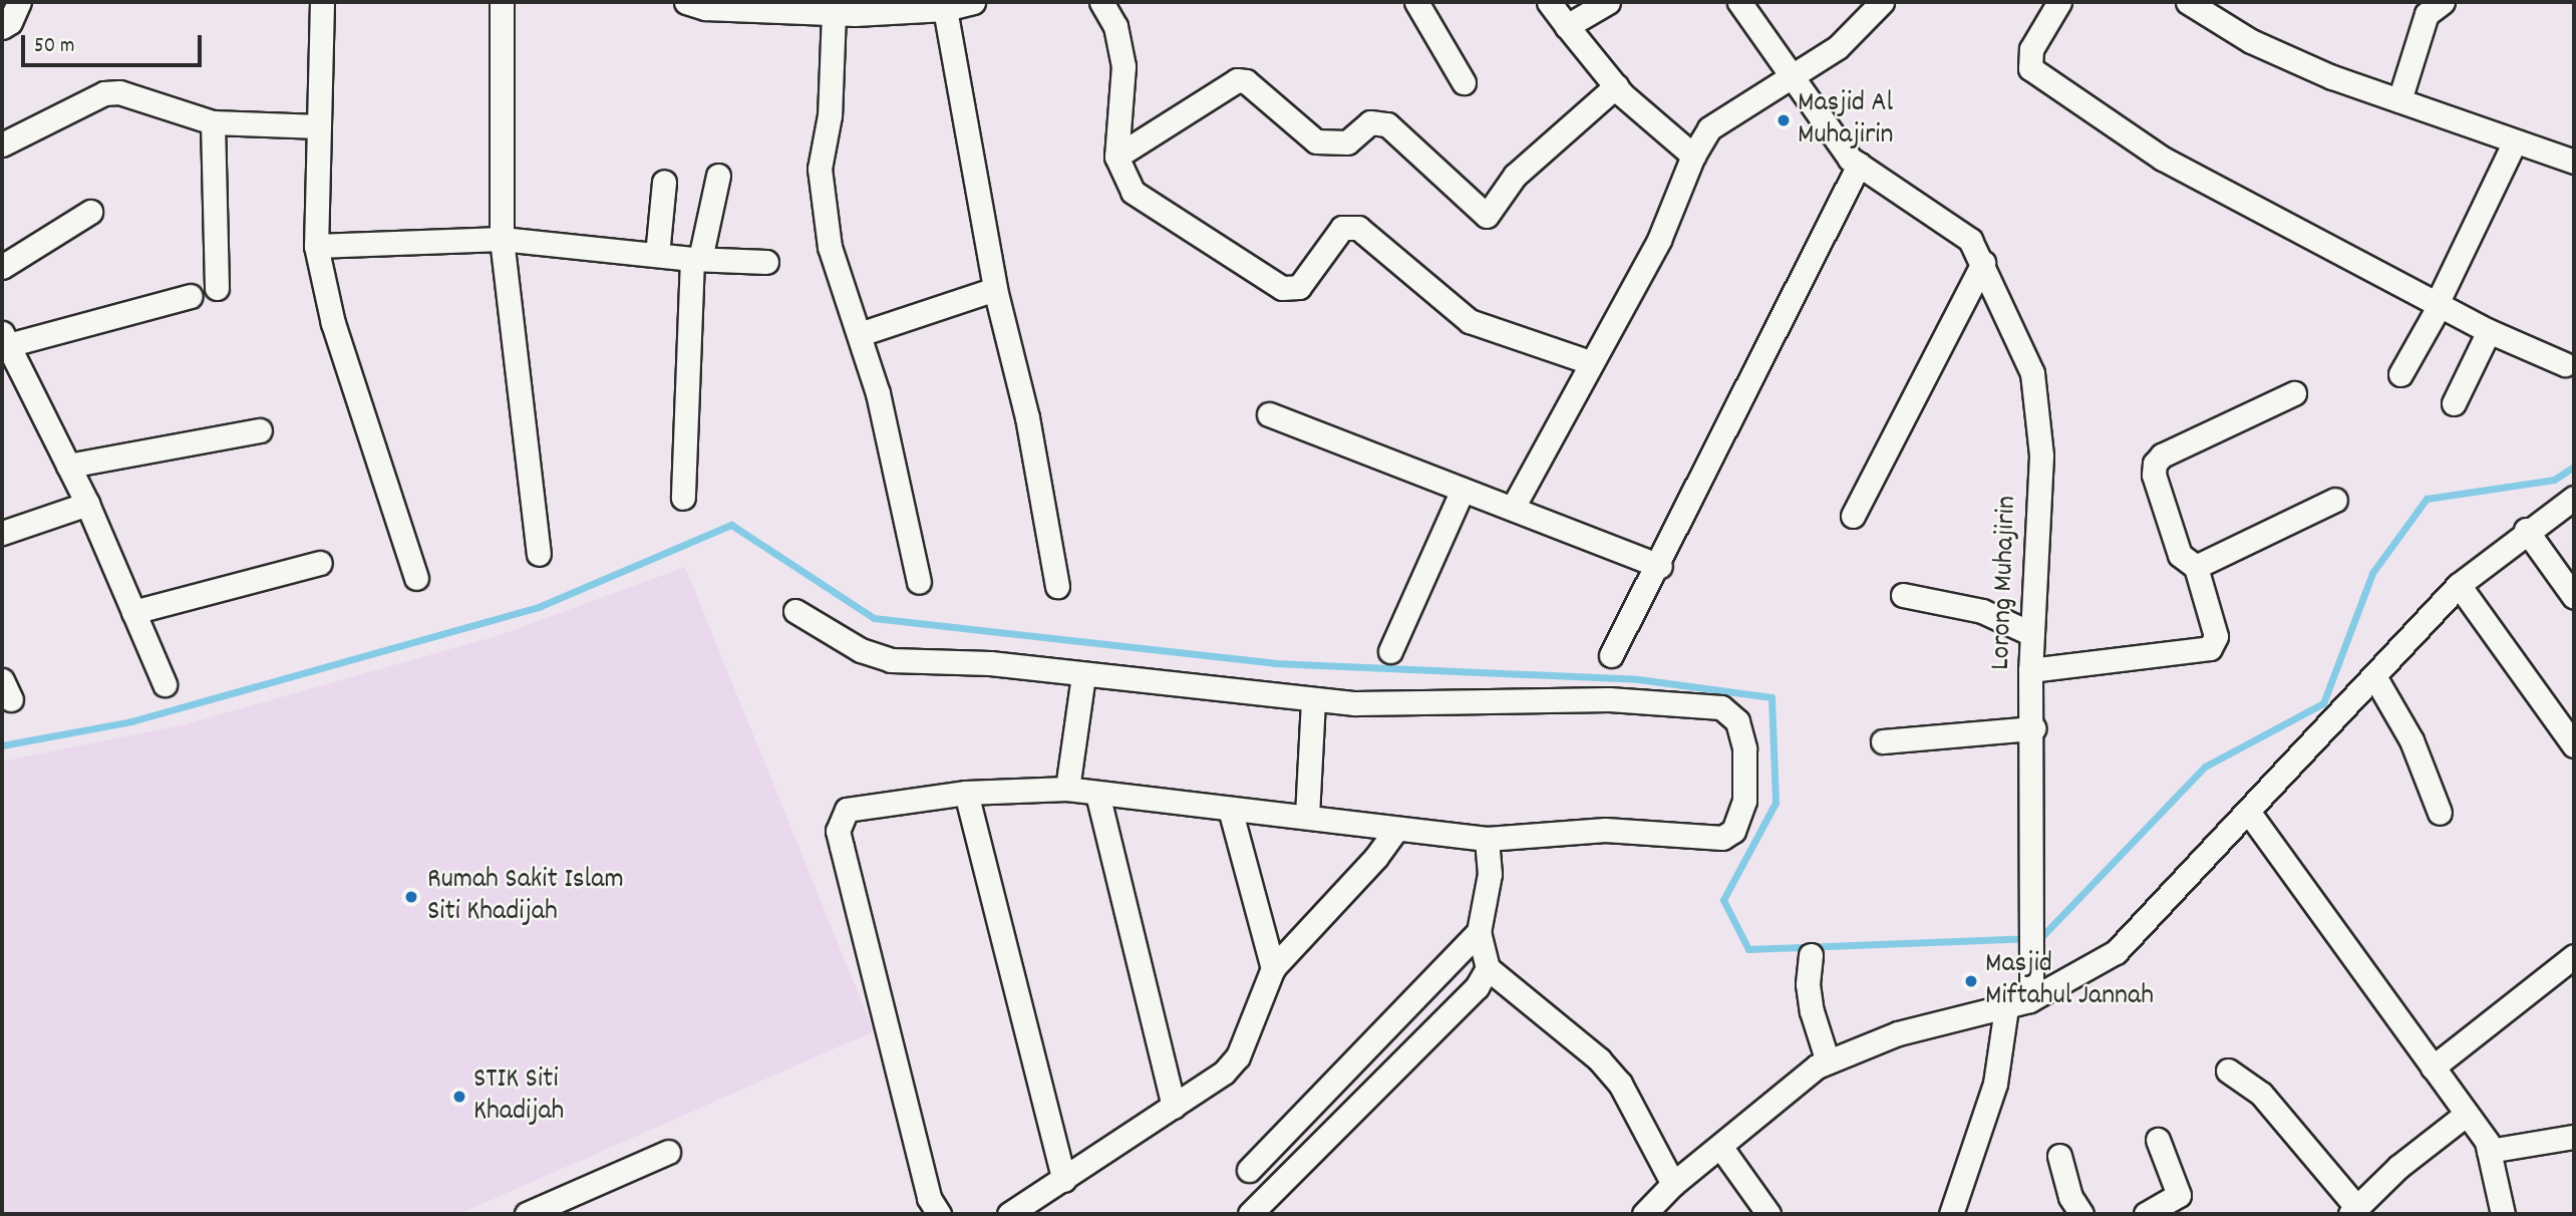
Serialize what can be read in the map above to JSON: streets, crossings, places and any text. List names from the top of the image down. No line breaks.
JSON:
{"streets":{"street":["Lorong Muhajirin"]},"places":["Masjid Al Muhajirin","Rumah Sakit Islam Siti Khadijah","Masjid Miftahul Jannah","STIK Siti Khadijah"],"scale_bar":"50 m"}
